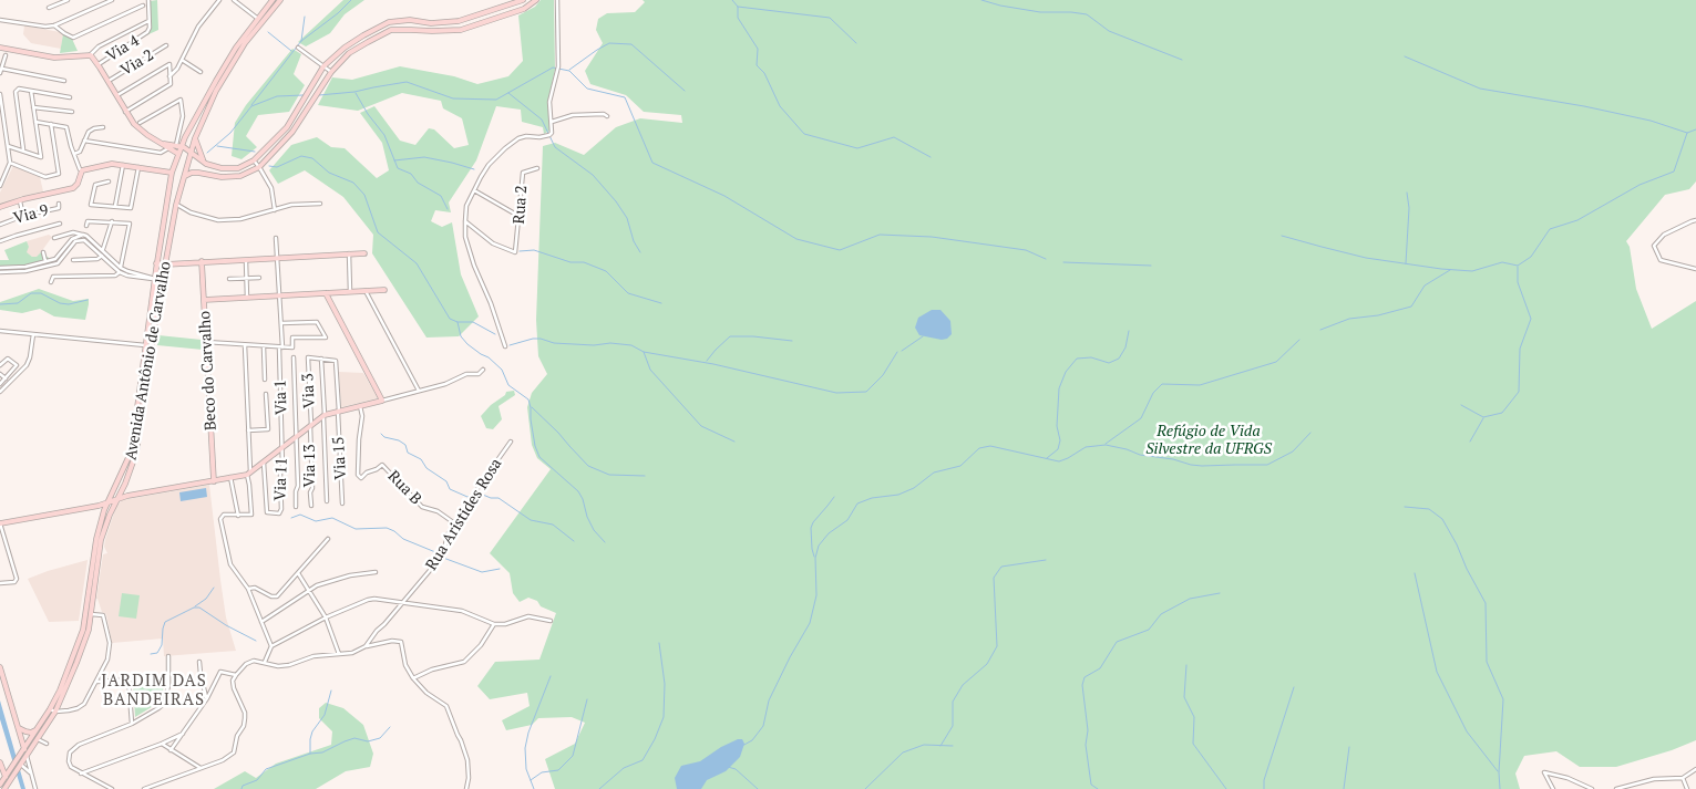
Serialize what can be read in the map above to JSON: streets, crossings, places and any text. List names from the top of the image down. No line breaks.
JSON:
{"streets":{"street":["Via 4","Via 2","Rua 2","Via 9","Avenida Antônio de Carvalho","Beco do Carvalho","Via 3","Via 1","Via 15","Via 13","Via 11","Rua B","Rua Aristides Rosa"]},"crossings":[["Via 3","Via 15"],["Via 3","Via 13"],["Via 1","Via 11"],["Rua B","Rua Aristides Rosa"]],"districts":["JARDIM DAS BANDEIRAS"],"parks":["Refúgio de Vida Silvestre da UFRGS"]}
